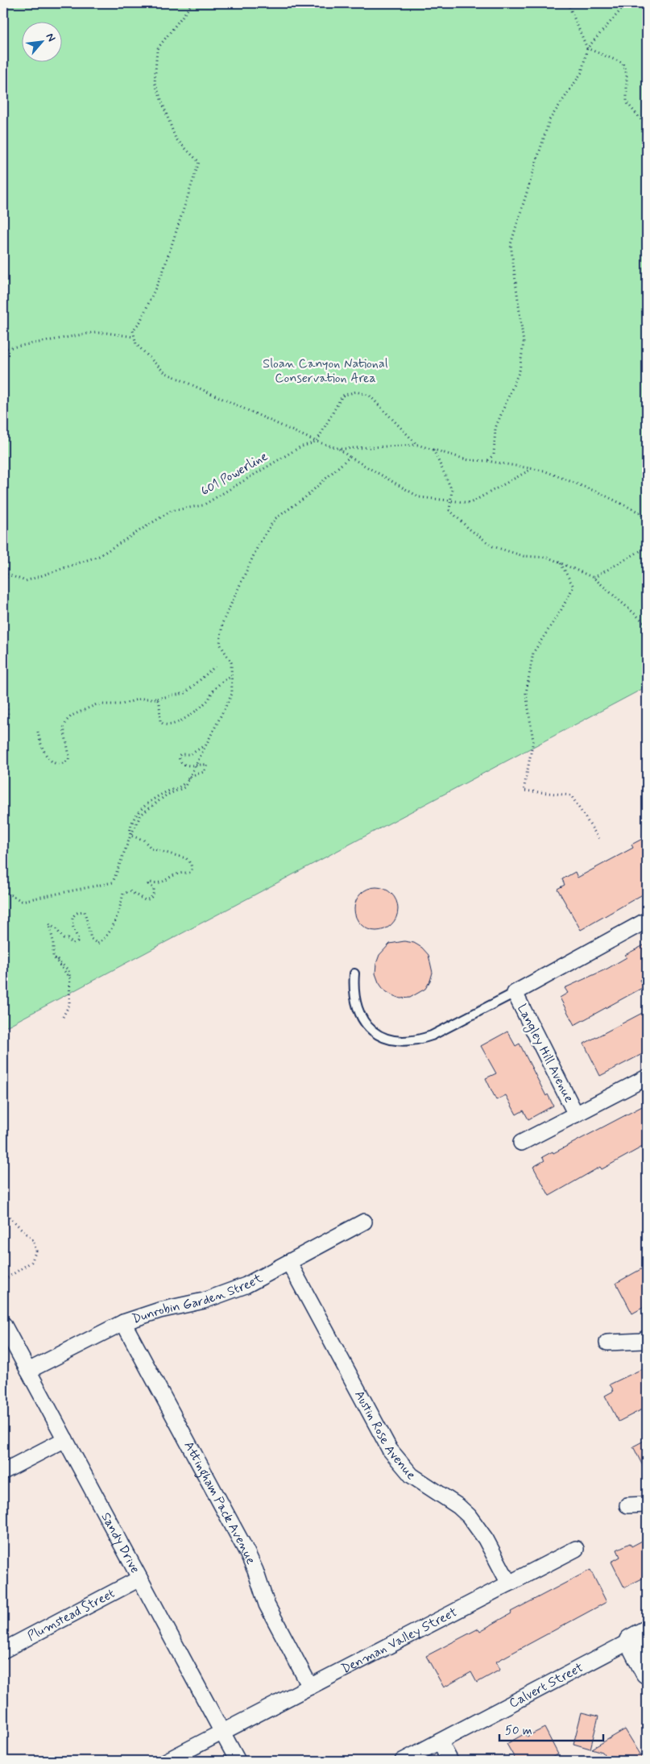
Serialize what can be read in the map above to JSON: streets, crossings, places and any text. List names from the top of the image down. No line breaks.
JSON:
{"streets":{"street":["Langley Hill Avenue","Dunrobin Garden Street","Austin Rose Avenue","Attingham Pack Avenue","Sandy Drive","Plumstead Street","Denman Valley Street","Calvert Street"],"path":["601 Powerline"]},"crossings":[["Dunrobin Garden Street","Austin Rose Avenue"],["Dunrobin Garden Street","Attingham Pack Avenue"],["Dunrobin Garden Street","Sandy Drive"],["Austin Rose Avenue","Denman Valley Street"],["Attingham Pack Avenue","Denman Valley Street"],["Sandy Drive","Plumstead Street"],["Sandy Drive","Denman Valley Street"]],"parks":["Sloan Canyon National Conservation Area"],"scale_bar":"50 m","north":"top right"}
